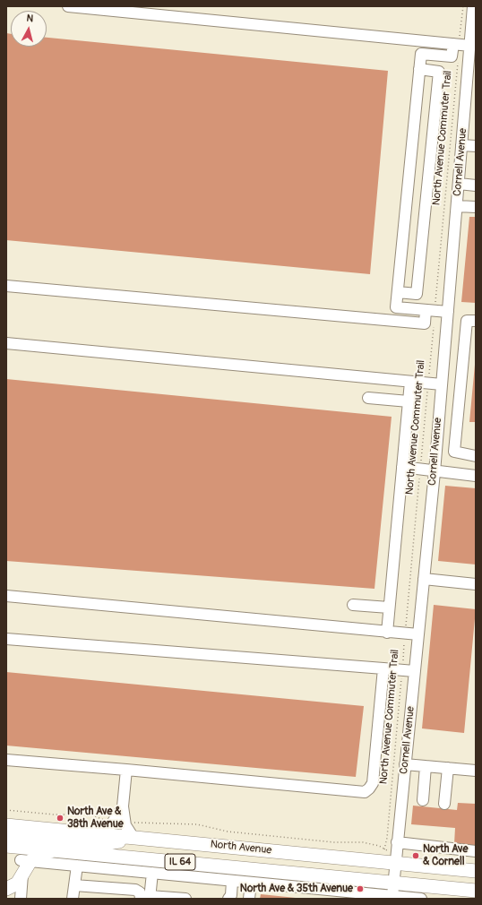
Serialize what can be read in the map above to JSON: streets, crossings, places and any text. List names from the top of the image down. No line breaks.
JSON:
{"streets":{"main road":["North Avenue","IL 64"],"street":["Cornell Avenue"],"path":["North Avenue Commuter Trail"]},"crossings":[["North Avenue Commuter Trail","Cornell Avenue"],["Cornell Avenue","North Avenue"]],"places":["North Ave & 38th Avenue","North Ave & Cornell","North Ave & 35th Avenue"],"north":"top"}
